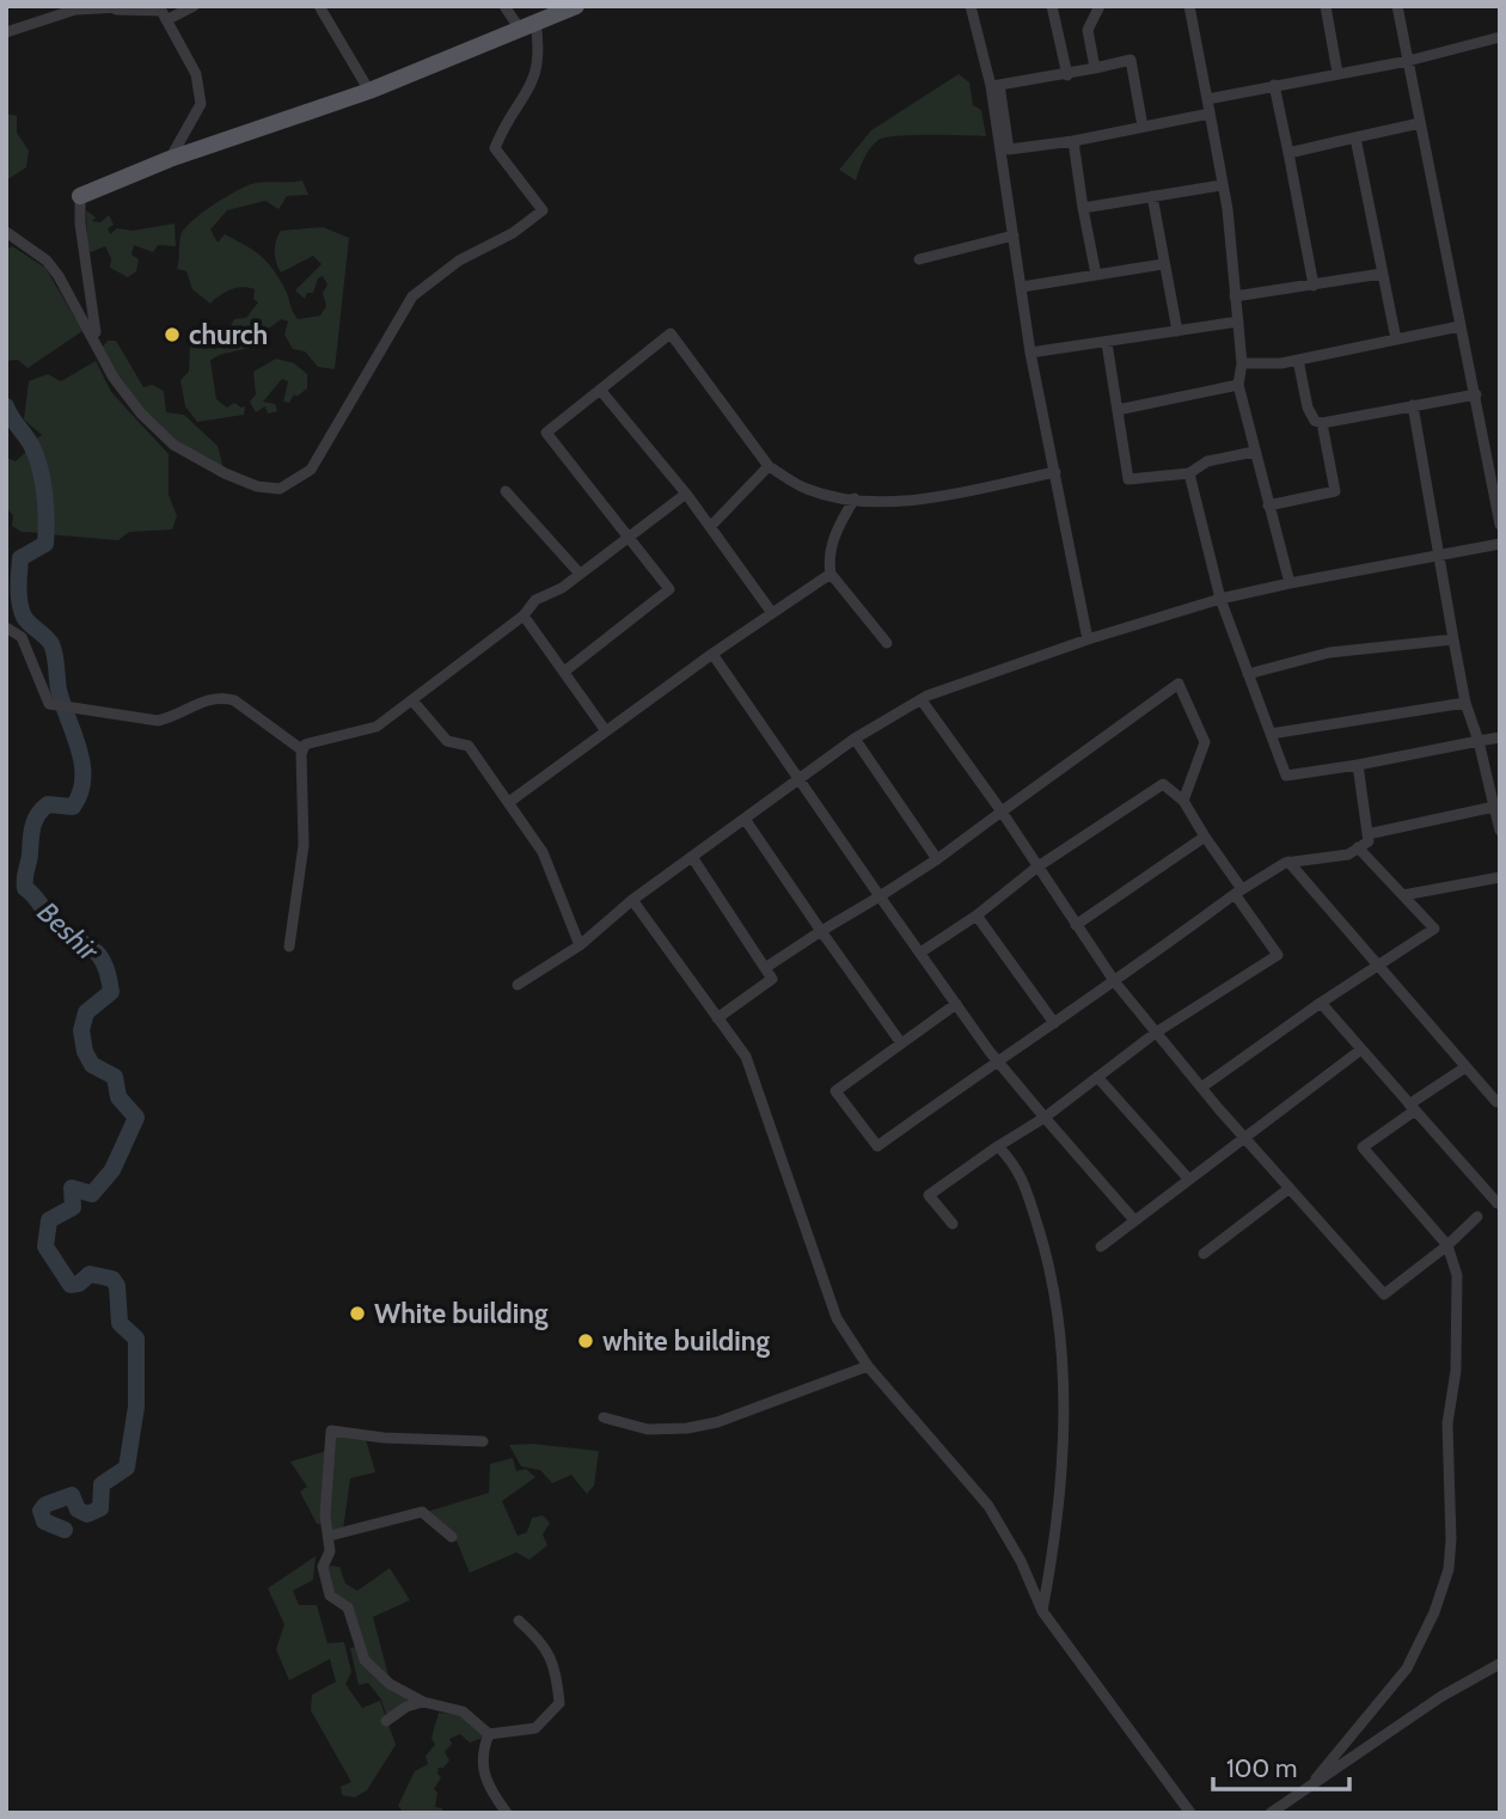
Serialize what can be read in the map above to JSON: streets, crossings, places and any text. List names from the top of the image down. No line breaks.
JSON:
{"water":["Beshir"],"places":["church","White building","white building"],"scale_bar":"100 m"}
